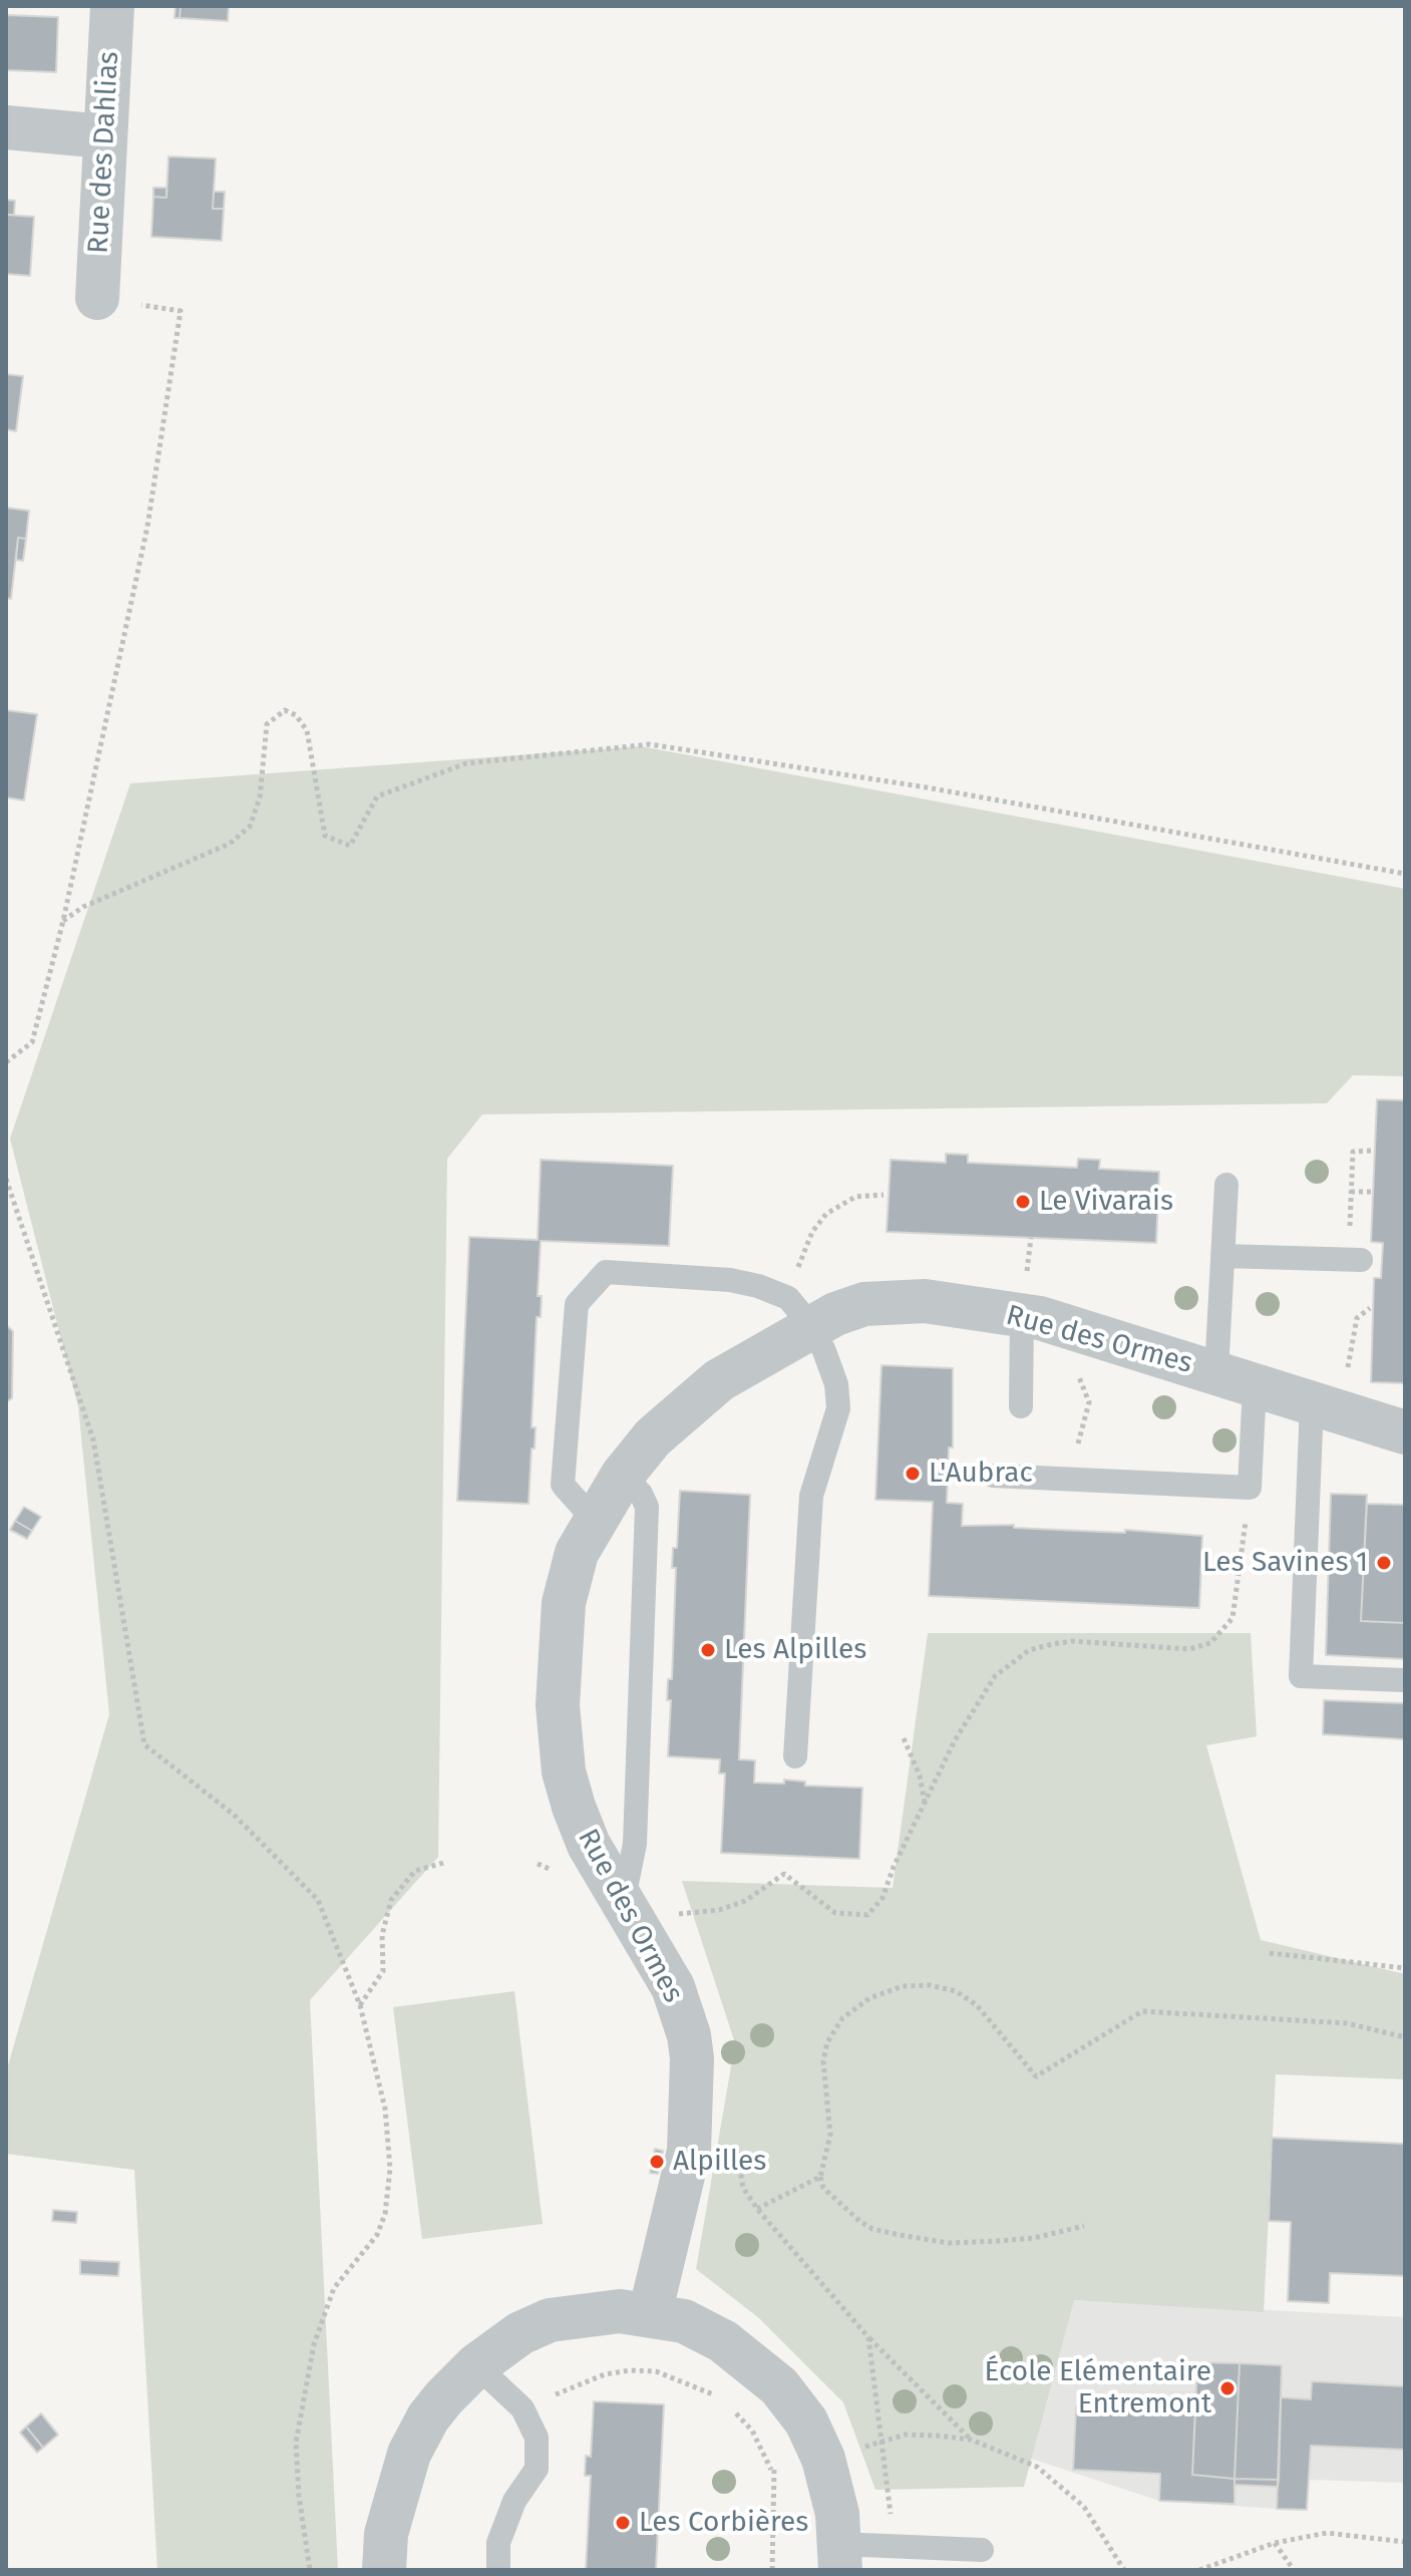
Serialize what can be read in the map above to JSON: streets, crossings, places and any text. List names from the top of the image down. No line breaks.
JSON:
{"streets":{"street":["Rue des Dahlias","Rue des Ormes"]},"places":["Le Vivarais","L'Aubrac","Les Savines 1","Les Alpilles","Alpilles","École Elémentaire Entremont","Les Corbières"]}
